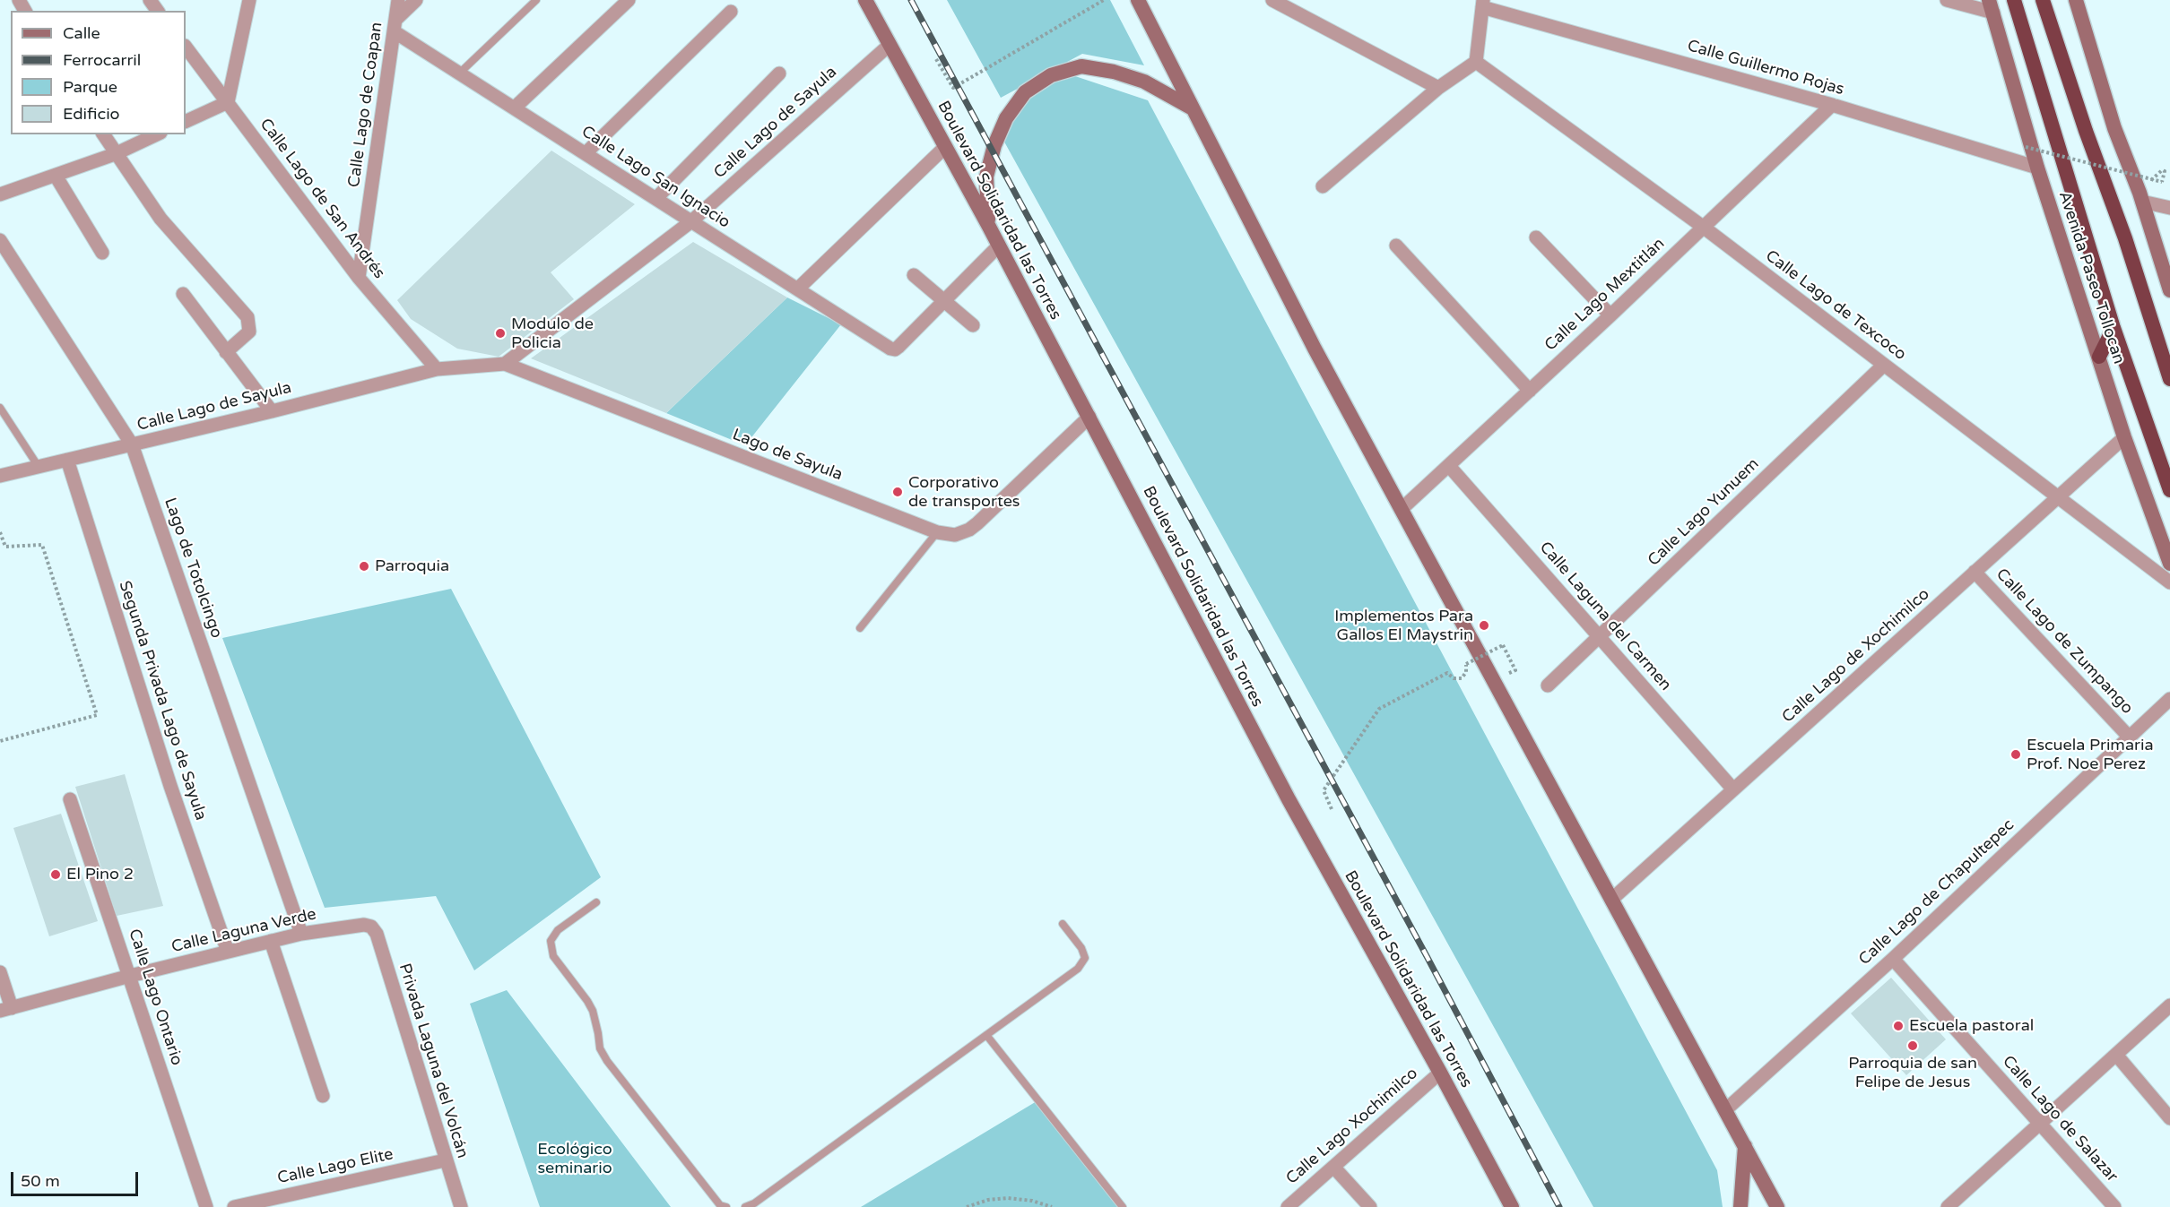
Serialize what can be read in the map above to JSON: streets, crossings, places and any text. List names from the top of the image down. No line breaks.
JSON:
{"streets":{"highway":["Avenida Paseo Tollocan"],"main road":["Boulevard Solidaridad las Torres"],"street":["Calle Guillermo Rojas","Calle Lago de Coapan","Calle Lago de Sayula","Calle Lago San Ignacio","Calle Lago de San Andrés","Calle Lago Mextitlán","Calle Lago de Texcoco","Lago de Sayula","Calle Lago Yunuem","Lago de Totolcingo","Calle Laguna del Carmen","Calle Lago de Zumpango","Calle Lago de Xochimilco","Segunda Privada Lago de Sayula","Calle Lago de Chapultepec","Calle Laguna Verde","Calle Lago Ontario","Privada Laguna del Volcán","Calle Lago de Salazar","Calle Lago Xochimilco","Calle Lago Elite"]},"crossings":[["Calle Guillermo Rojas","Avenida Paseo Tollocan"],["Calle Guillermo Rojas","Calle Lago Mextitlán"],["Calle Lago de Coapan","Calle Lago San Ignacio"],["Calle Lago de Coapan","Calle Lago de San Andrés"],["Calle Lago de Sayula","Calle Lago San Ignacio"],["Calle Lago de Sayula","Calle Lago de San Andrés"],["Calle Lago de Sayula","Boulevard Solidaridad las Torres"],["Calle Lago de Sayula","Lago de Sayula"],["Calle Lago de Sayula","Lago de Totolcingo"],["Calle Lago de Sayula","Segunda Privada Lago de Sayula"],["Calle Lago de San Andrés","Lago de Sayula"],["Boulevard Solidaridad las Torres","Lago de Sayula"],["Boulevard Solidaridad las Torres","Calle Lago Xochimilco"],["Avenida Paseo Tollocan","Calle Lago de Xochimilco"],["Calle Lago Mextitlán","Calle Lago de Texcoco"],["Calle Lago Mextitlán","Calle Laguna del Carmen"],["Calle Lago de Texcoco","Calle Lago Yunuem"],["Calle Lago de Texcoco","Calle Lago de Xochimilco"],["Calle Lago Yunuem","Calle Laguna del Carmen"],["Lago de Totolcingo","Calle Laguna Verde"],["Calle Laguna del Carmen","Calle Lago de Xochimilco"],["Calle Lago de Zumpango","Calle Lago de Xochimilco"],["Calle Lago de Zumpango","Calle Lago de Chapultepec"],["Segunda Privada Lago de Sayula","Calle Laguna Verde"],["Calle Lago de Chapultepec","Calle Lago de Salazar"],["Calle Laguna Verde","Calle Lago Ontario"],["Calle Laguna Verde","Privada Laguna del Volcán"],["Privada Laguna del Volcán","Calle Lago Elite"]],"parks":["Ecológico seminario"],"places":["Modulo de Policia","Corporativo de transportes","Parroquia","Implementos Para Gallos El Maystrin","Escuela Primaria Prof. Noe Perez","El Pino 2","Escuela pastoral","Parroquia de san Felipe de Jesus"],"legend":["Calle","Ferrocarril","Parque","Edificio"],"scale_bar":"50 m"}
